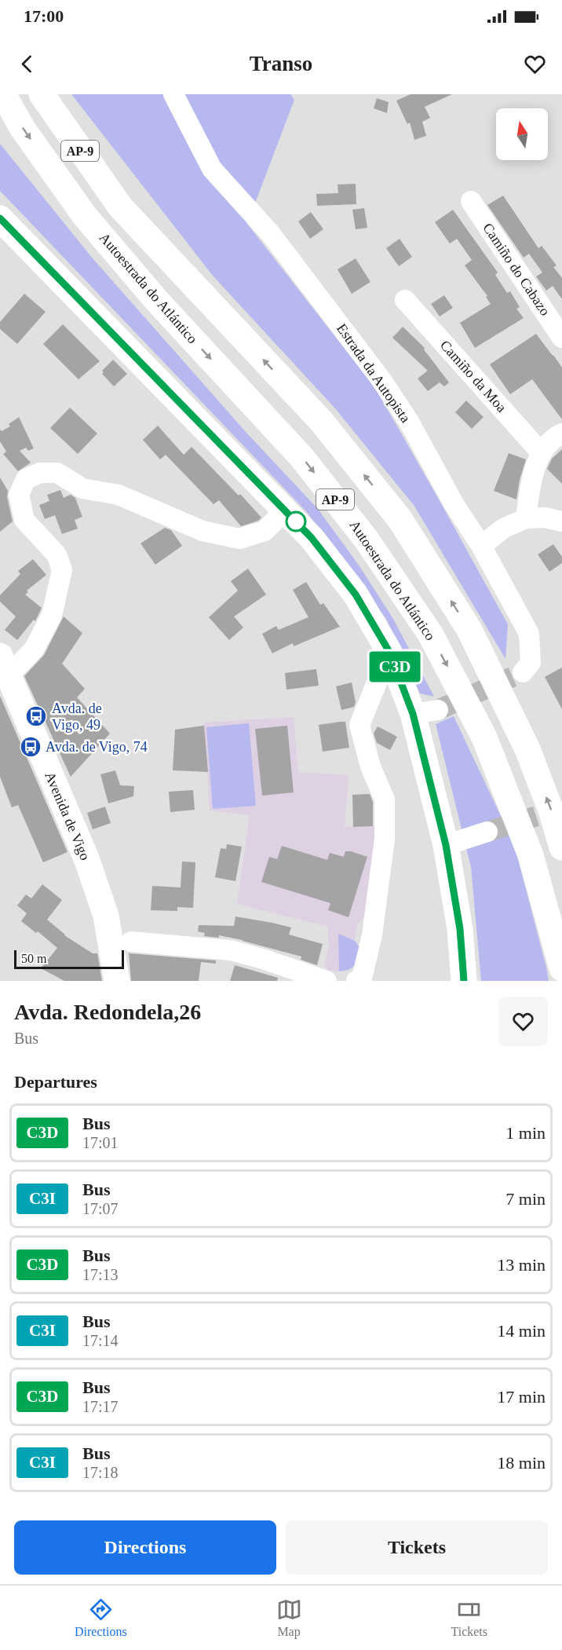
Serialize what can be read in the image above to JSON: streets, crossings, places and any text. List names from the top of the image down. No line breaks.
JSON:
{"streets":{"main road":["AP-9","Autoestrada do Atlántico","Avenida de Vigo"],"street":["Camiño do Cabazo","Estrada da Autopista","Camiño da Moa"]},"places":{"bus stop":["Avda. de Vigo, 49","Avda. de Vigo, 74"]},"lines":["bus line C3D"],"scale_bar":"50 m","north":"top","page":{"status":"17:00","header":"Transo","on_map":"C3D","scale":"50 m","heading":[["Avda. Redondela,26","Bus"],"Departures"],"list":[{"mark":"C3D","name":"Bus","note":"17:01","value":"1 min"},{"mark":"C3I","name":"Bus","note":"17:07","value":"7 min"},{"mark":"C3D","name":"Bus","note":"17:13","value":"13 min"},{"mark":"C3I","name":"Bus","note":"17:14","value":"14 min"},{"mark":"C3D","name":"Bus","note":"17:17","value":"17 min"},{"mark":"C3I","name":"Bus","note":"17:18","value":"18 min"}],"buttons":["Directions","Tickets"],"tabs":["Directions","Map","Tickets"]}}
